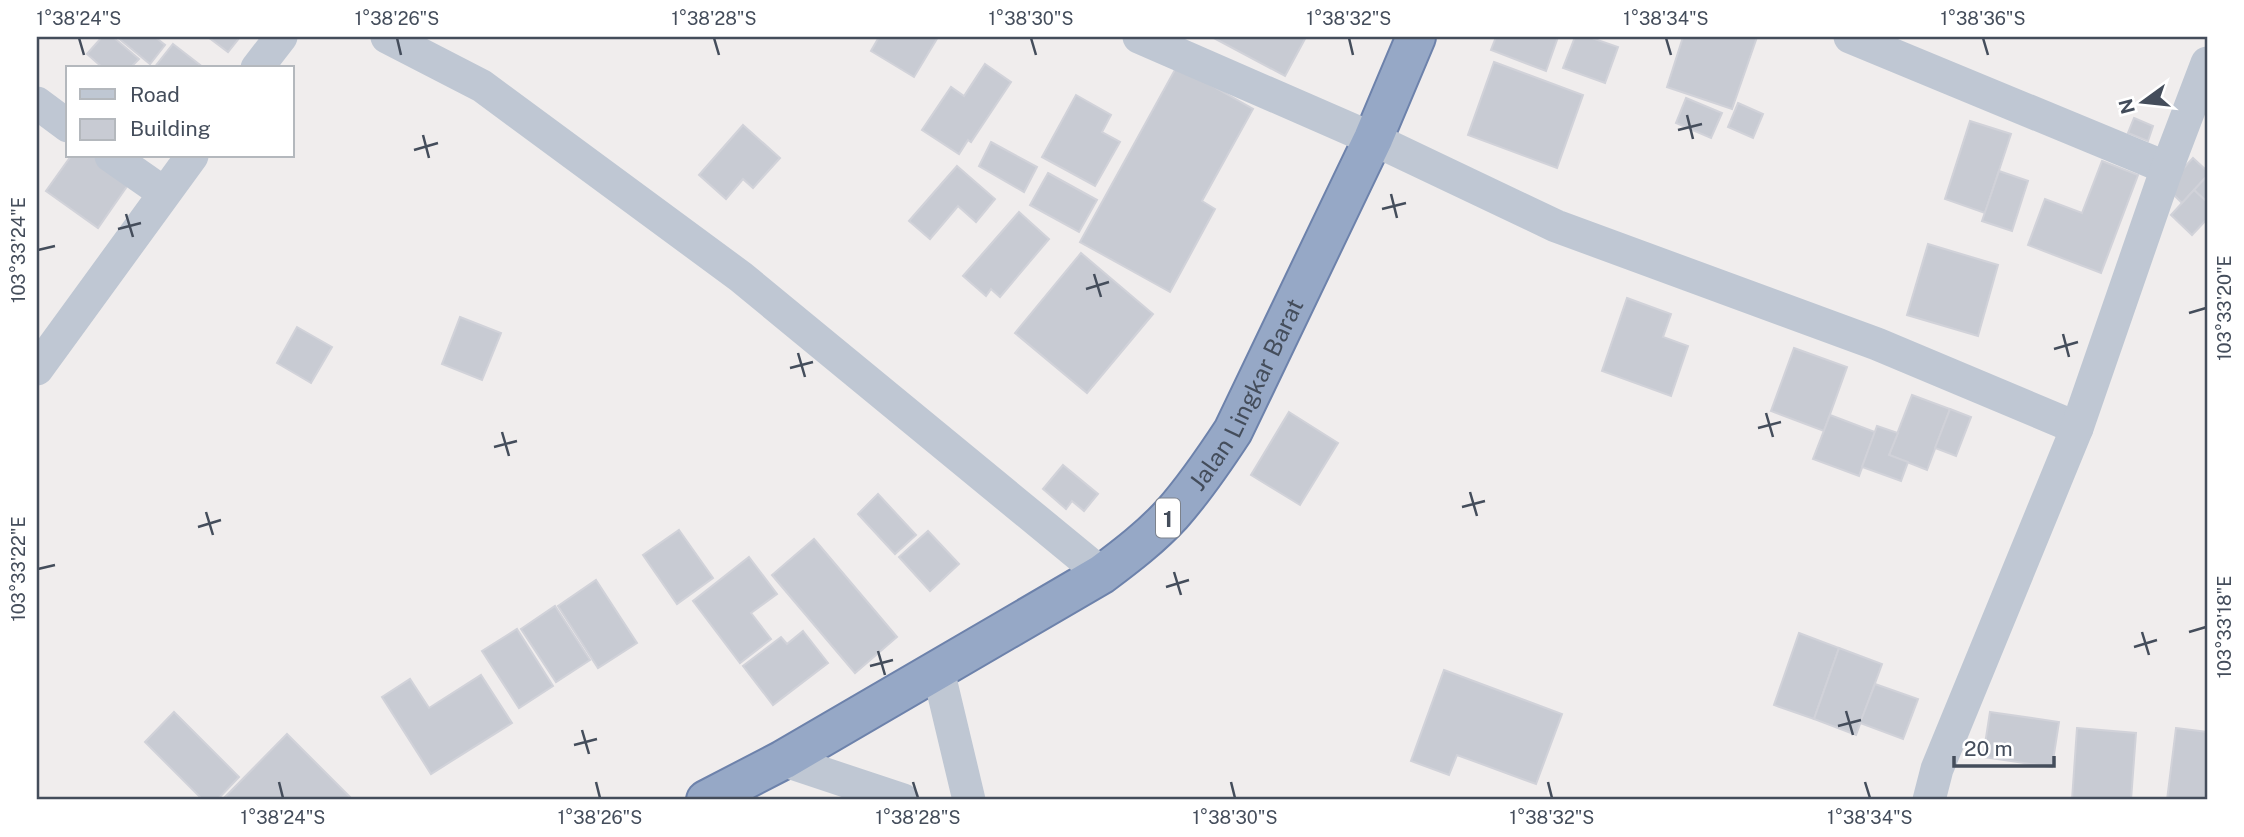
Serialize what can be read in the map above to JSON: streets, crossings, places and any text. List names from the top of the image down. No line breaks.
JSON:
{"streets":{"highway":["Jalan Lingkar Barat","1"]},"legend":["Road","Building"],"scale_bar":"20 m","north":"left","coordinates":["1°38'24\"S","1°38'26\"S","1°38'28\"S","1°38'30\"S","1°38'32\"S","1°38'34\"S","1°38'36\"S","103°33'24\"E","103°33'20\"E","103°33'22\"E","103°33'18\"E"]}
